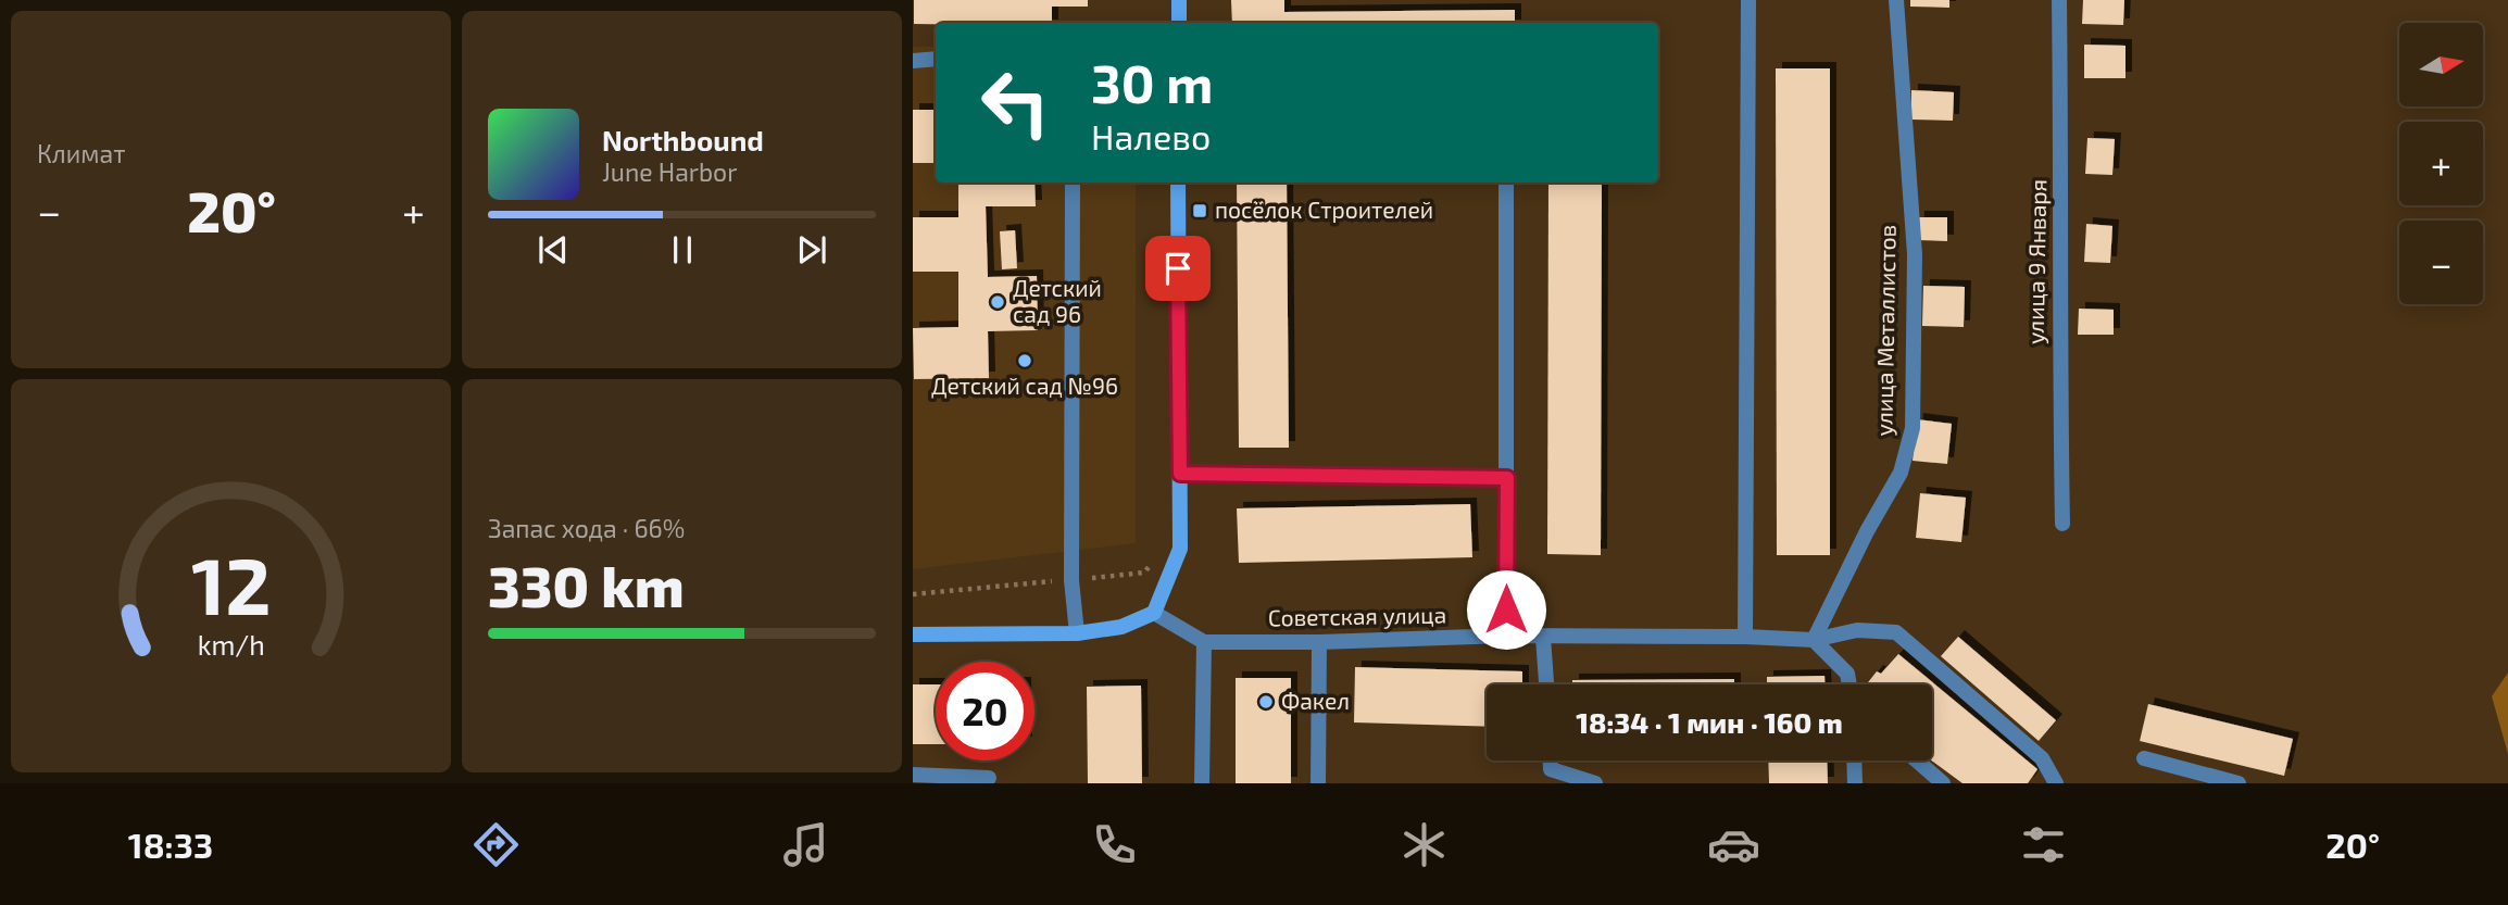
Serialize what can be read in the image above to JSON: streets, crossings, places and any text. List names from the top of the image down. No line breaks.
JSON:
{"streets":{"street":["улица 9 Января","улица Металлистов","Советская улица"]},"crossings":[["улица Металлистов","Советская улица"]],"places":{"transit":["посёлок Строителей"],"other":["Детский сад 96","Детский сад №96","Факел"]},"north":"right","page":{"tile":["Климат",["Запас хода · 66%","330 km"]],"map_buttons":["+","−"],"turn":["30 m","Налево"],"song":["Northbound","June Harbor"],"heat":["−","20°","+"],"limit":"20","trip":"18:34 · 1 мин · 160 m","tabs":["18:33","20°"],"gauge":["12","km/h"]}}
